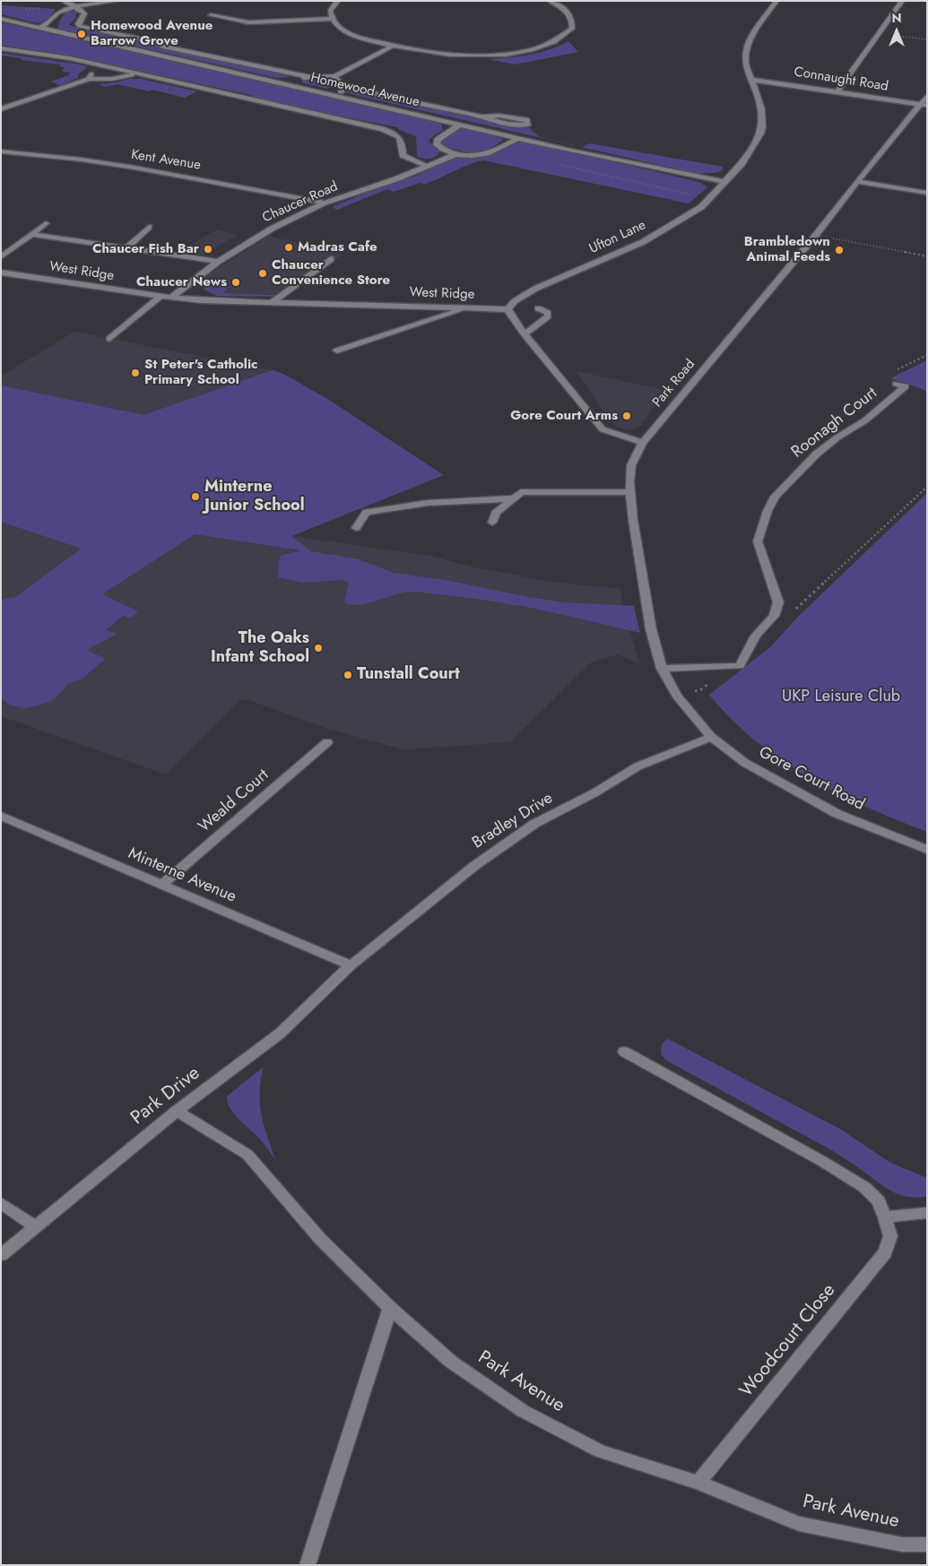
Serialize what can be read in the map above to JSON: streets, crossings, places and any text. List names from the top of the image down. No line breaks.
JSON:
{"streets":{"street":["Connaught Road","Homewood Avenue","Kent Avenue","Chaucer Road","Ufton Lane","West Ridge","Park Road","Roonagh Court","Gore Court Road","Weald Court","Bradley Drive","Minterne Avenue","Park Drive","Woodcourt Close","Park Avenue"]},"crossings":[["Connaught Road","Ufton Lane"],["Connaught Road","Park Road"],["Homewood Avenue","Chaucer Road"],["Homewood Avenue","Ufton Lane"],["Kent Avenue","Chaucer Road"],["Chaucer Road","West Ridge"],["Ufton Lane","West Ridge"],["Park Road","Gore Court Road"],["Park Road","Bradley Drive"],["Gore Court Road","Bradley Drive"],["Weald Court","Minterne Avenue"],["Bradley Drive","Minterne Avenue"],["Bradley Drive","Park Drive"],["Minterne Avenue","Park Drive"],["Park Drive","Park Avenue"],["Woodcourt Close","Park Avenue"]],"parks":["UKP Leisure Club"],"places":["Homewood Avenue Barrow Grove","Madras Cafe","Chaucer Fish Bar","Brambledown Animal Feeds","Chaucer Convenience Store","Chaucer News","St Peter's Catholic Primary School","Gore Court Arms","Minterne Junior School","The Oaks Infant School","Tunstall Court"],"north":"top"}
